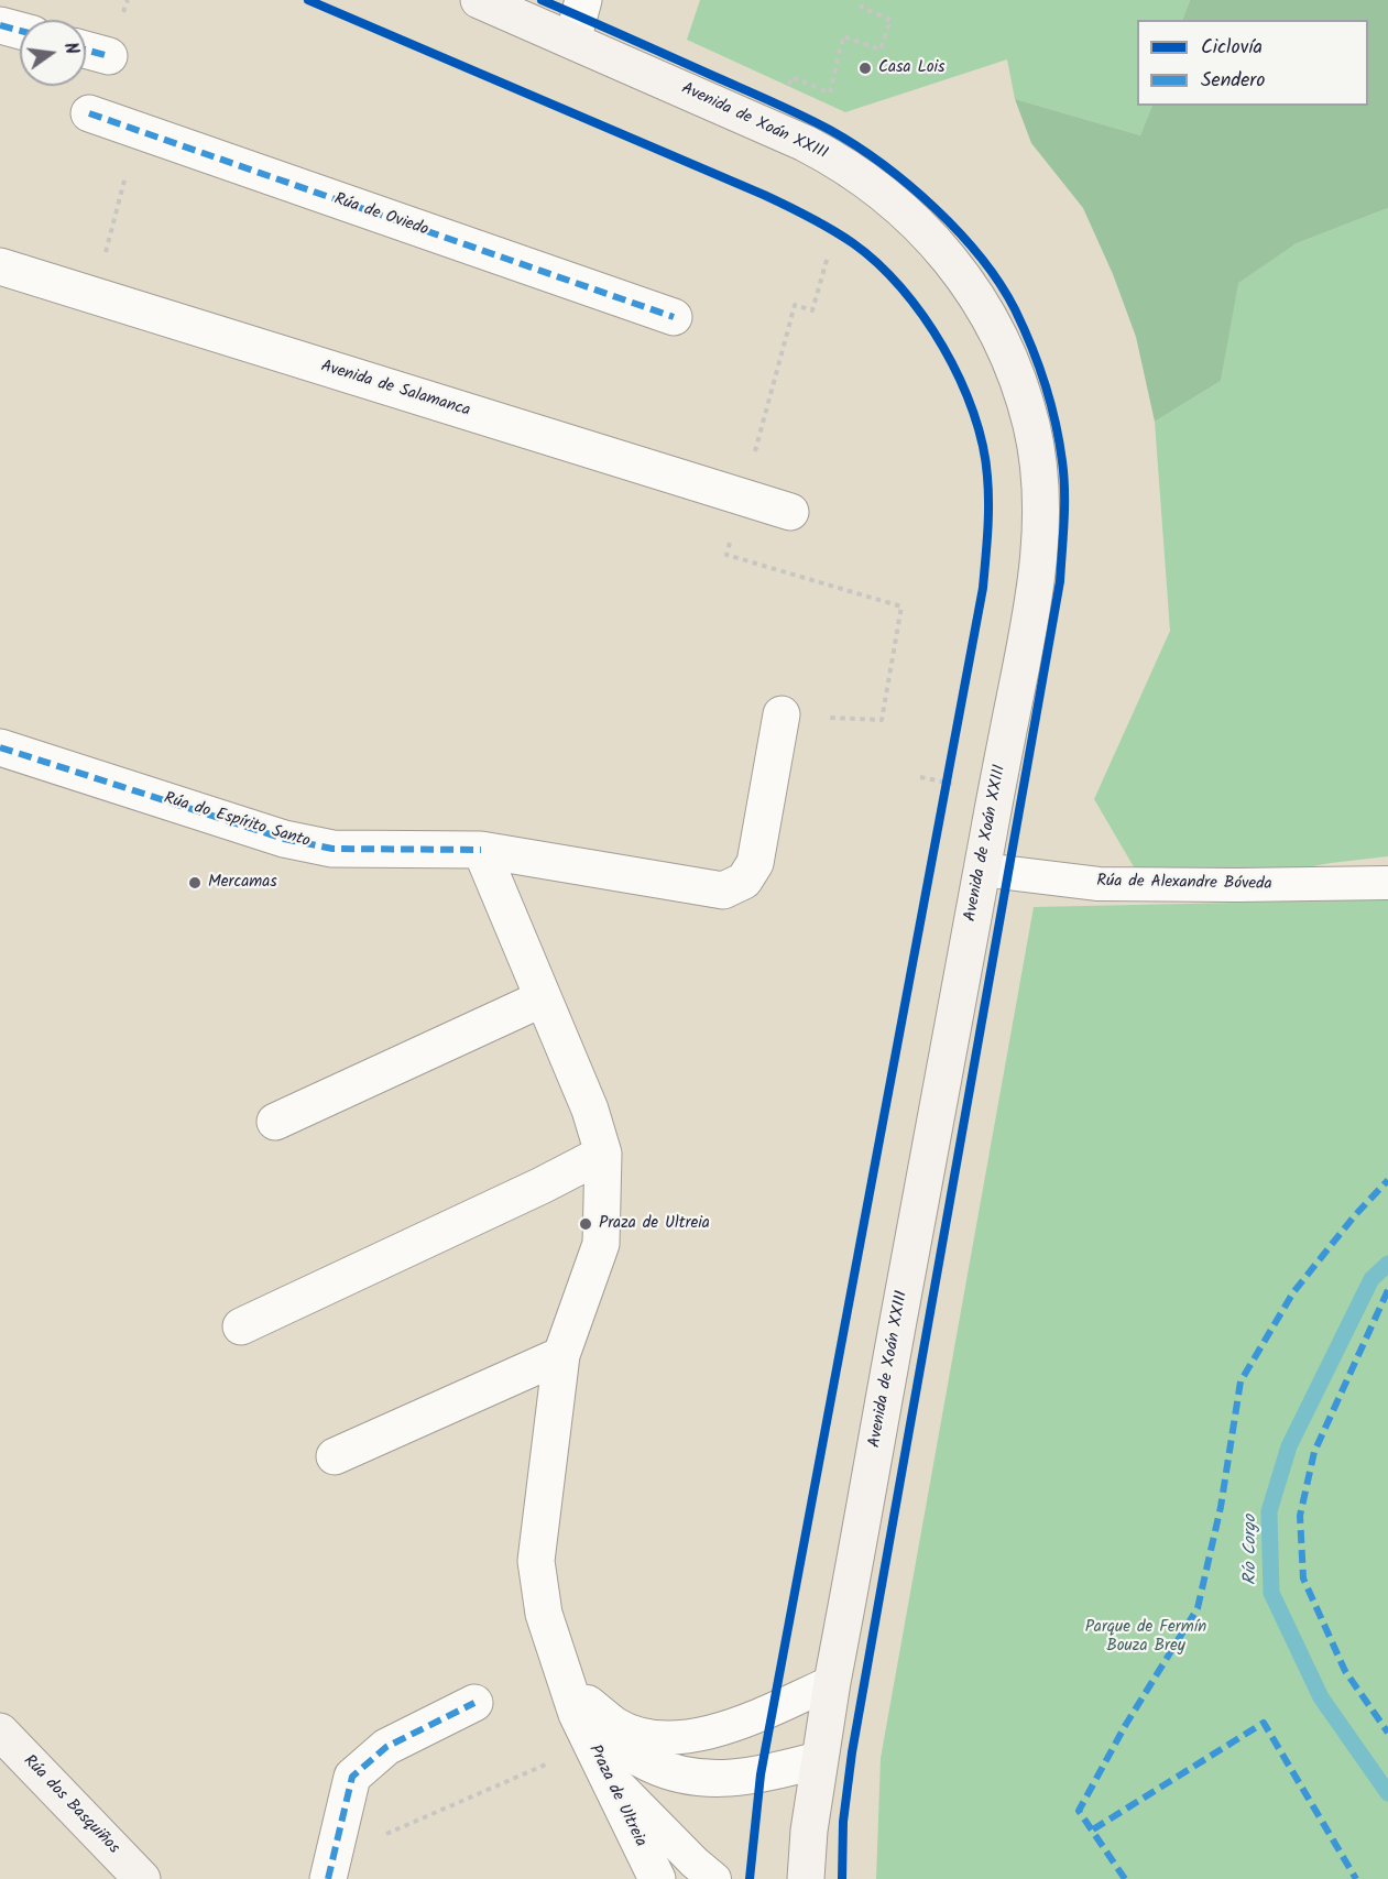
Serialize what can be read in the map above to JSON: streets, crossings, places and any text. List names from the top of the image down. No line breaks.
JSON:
{"streets":{"street":["Avenida de Xoán XXIII","Rúa de Oviedo","Avenida de Salamanca","Rúa do Espírito Santo","Praza de Ultreia","Rúa dos Basquiños"],"lane":["Rúa de Alexandre Bóveda"]},"crossings":[["Avenida de Xoán XXIII","Rúa de Alexandre Bóveda"],["Avenida de Xoán XXIII","Praza de Ultreia"],["Rúa do Espírito Santo","Praza de Ultreia"]],"water":["Río Corgo"],"parks":["Parque de Fermín Bouza Brey"],"places":["Casa Lois","Mercamas","Praza de Ultreia"],"legend":["Ciclovía","Sendero"],"north":"right"}
